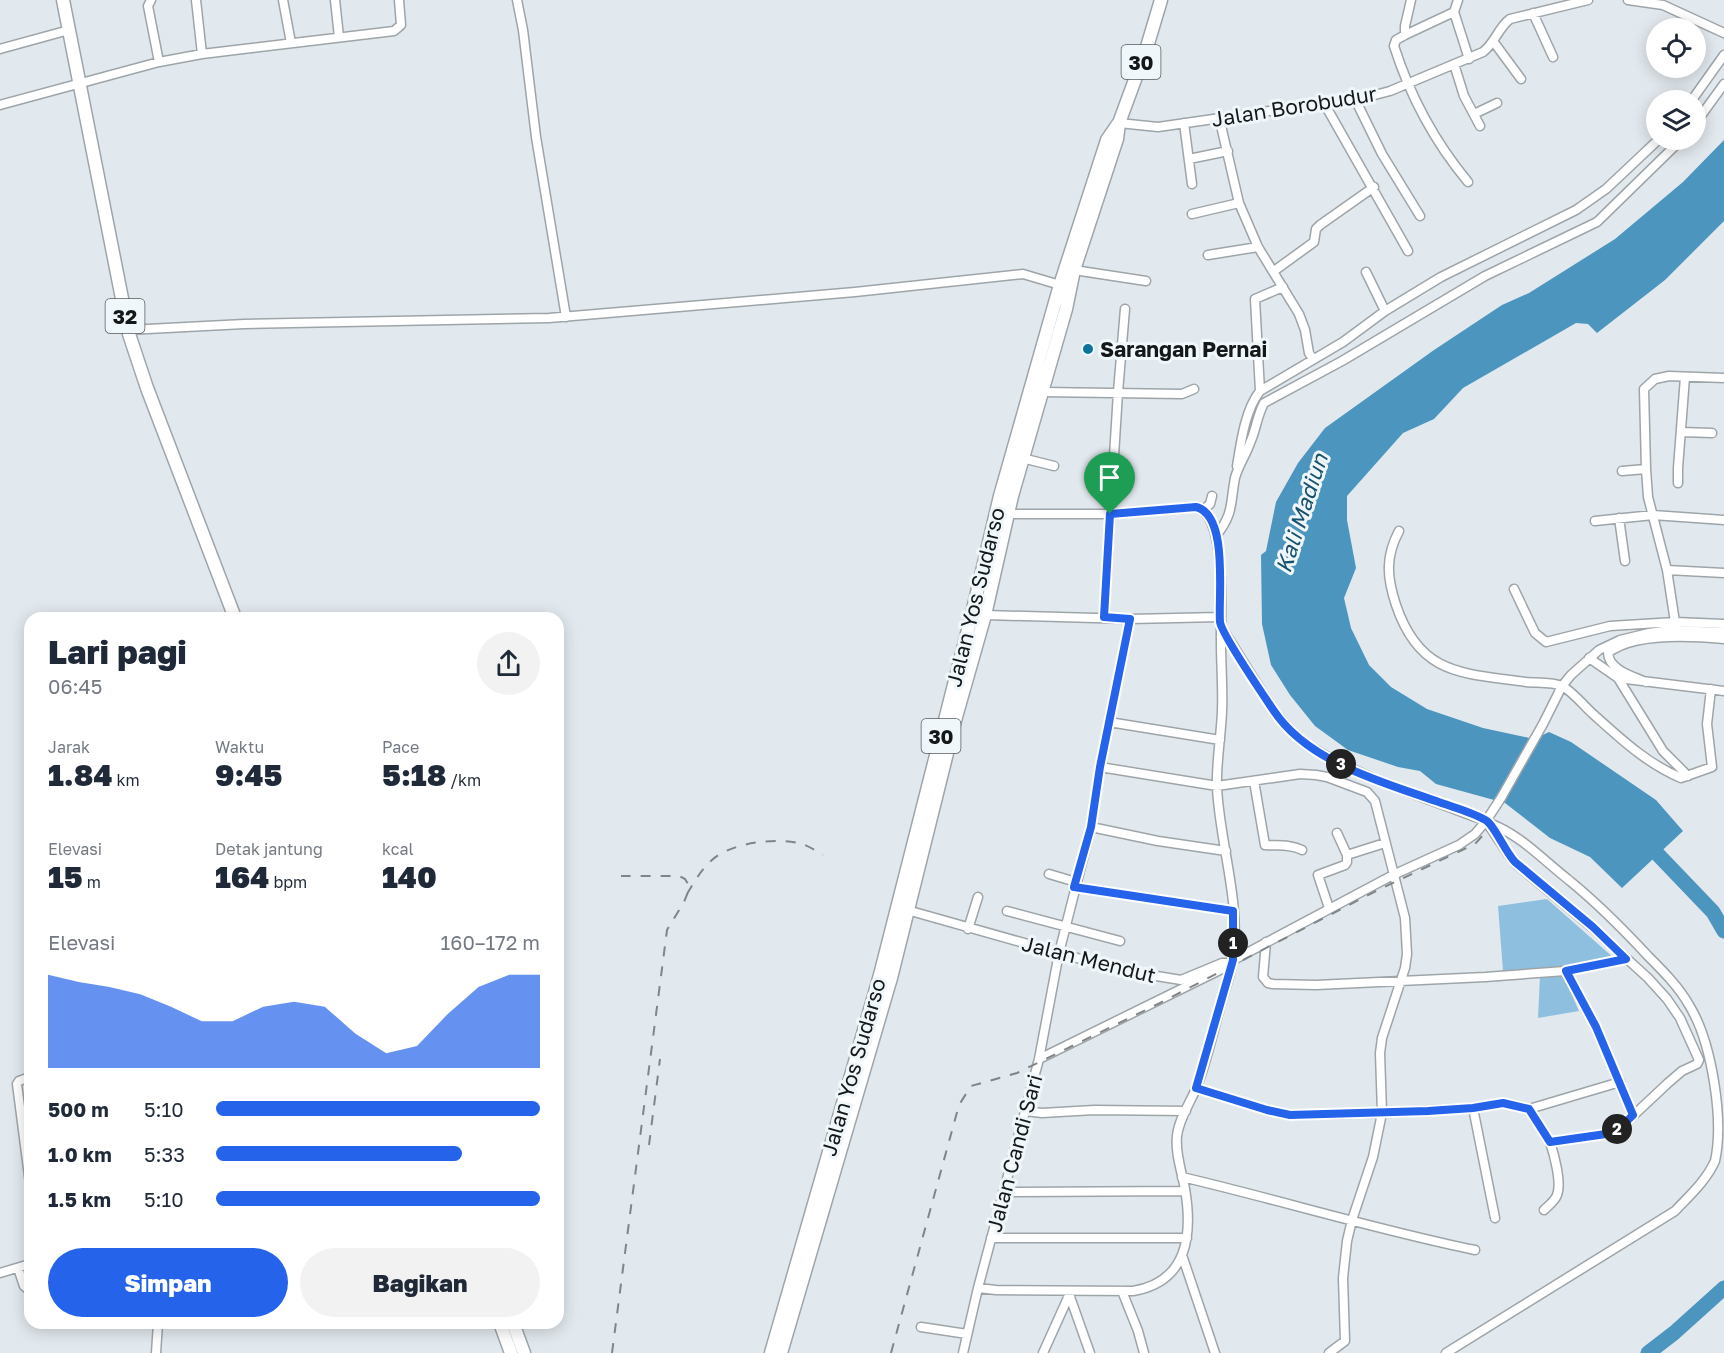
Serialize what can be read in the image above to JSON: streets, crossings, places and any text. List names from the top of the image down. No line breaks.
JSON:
{"streets":{"highway":["30","32","Jalan Yos Sudarso"],"street":["Jalan Borobudur","Jalan Mendut","Jalan Candi Sari"]},"crossings":[["Jalan Borobudur","Jalan Yos Sudarso"],["Jalan Yos Sudarso","Jalan Mendut"],["Jalan Mendut","Jalan Candi Sari"]],"water":["Kali Madiun"],"places":["Sarangan Pernai"],"page":{"heading":["Lari pagi","06:45"],"stats":[["Jarak","1.84 km"],["Waktu","9:45"],["Pace","5:18 /km"],["Elevasi","15 m"],["Detak jantung","164 bpm"],["kcal","140"]],"pins":["3","1","2"],"chart":["Elevasi","160–172 m"],"list":[{"name":"500 m","note":"5:10"},{"name":"1.0 km","note":"5:33"},{"name":"1.5 km","note":"5:10"}],"buttons":["Simpan","Bagikan"]}}
